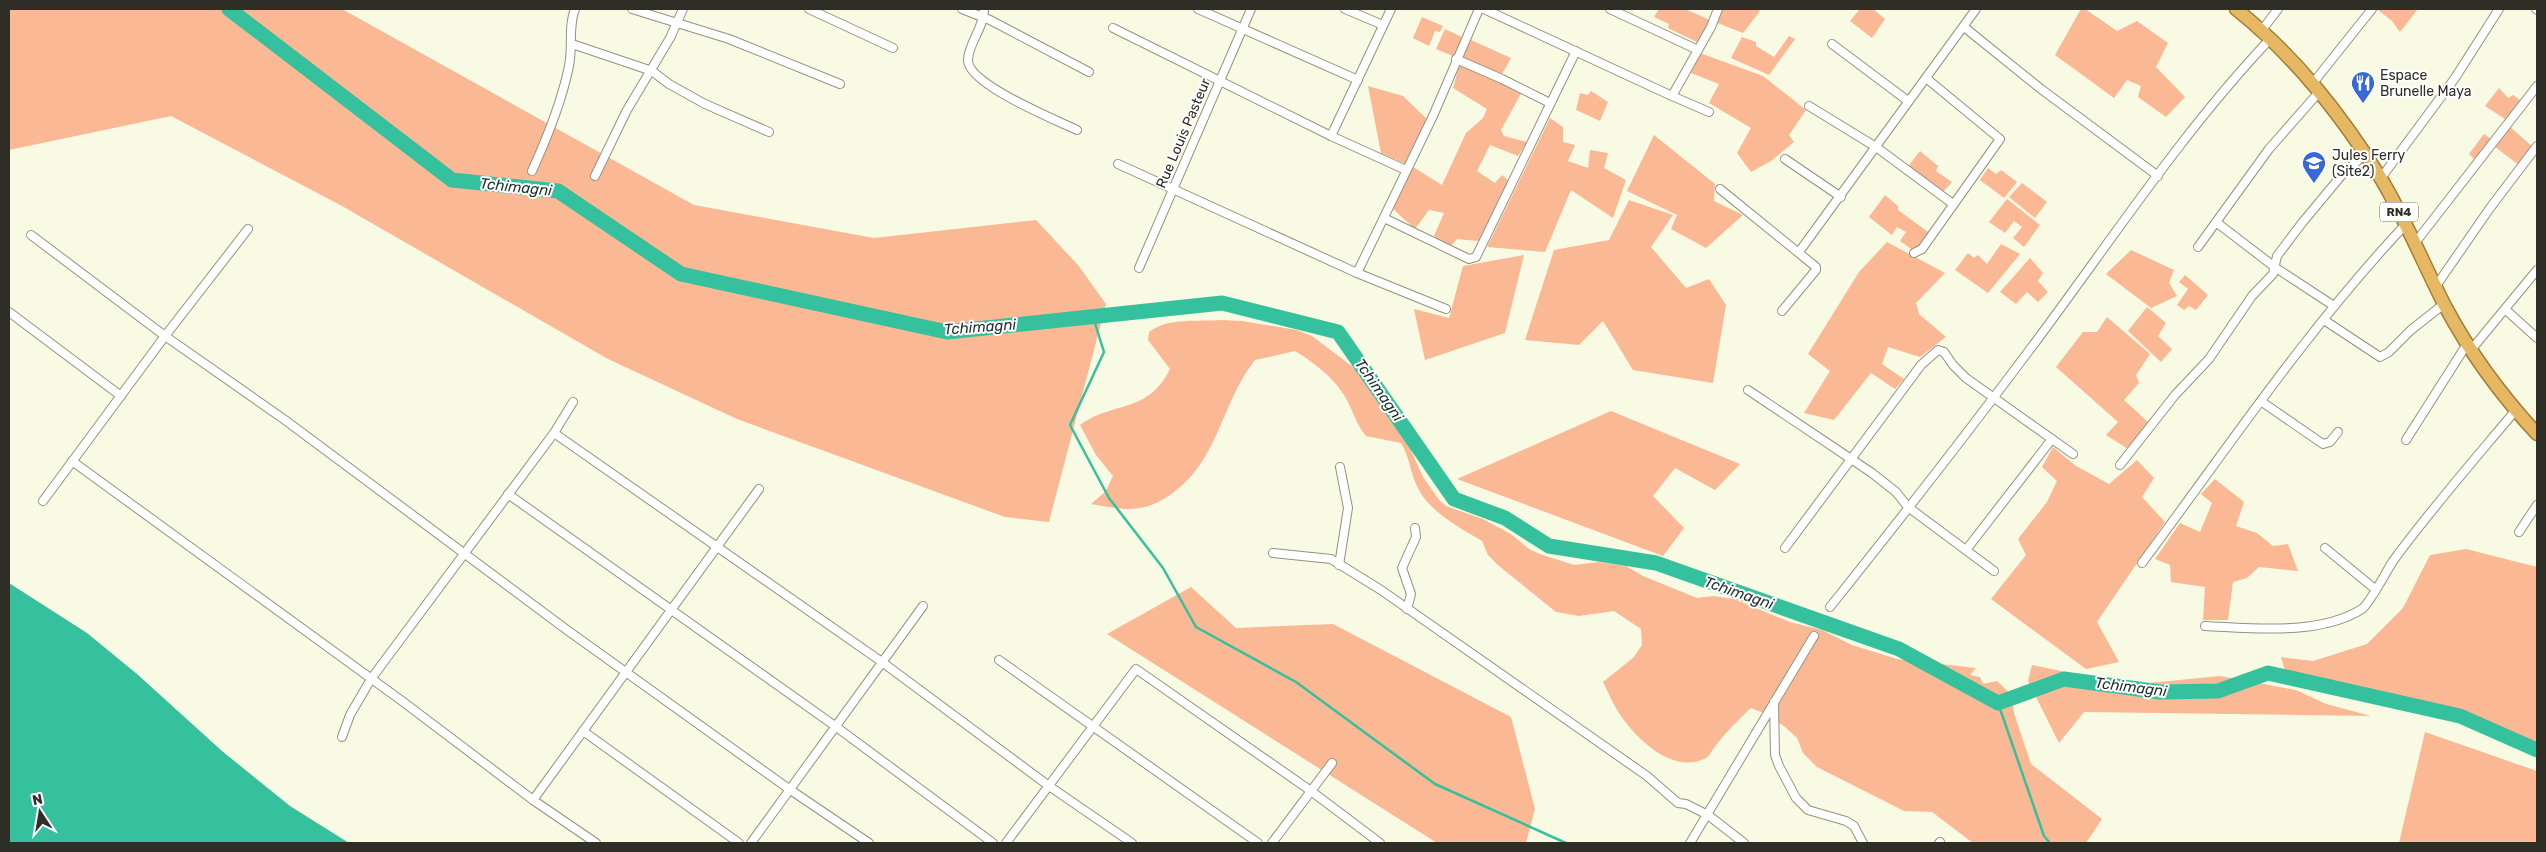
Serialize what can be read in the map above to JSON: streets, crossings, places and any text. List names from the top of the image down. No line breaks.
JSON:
{"streets":{"highway":["RN4"],"street":["Rue Louis Pasteur"]},"water":["Tchimagni"],"places":{"restaurant":["Espace Brunelle Maya"],"school or university":["Jules Ferry (Site2)"]},"north":"top"}
